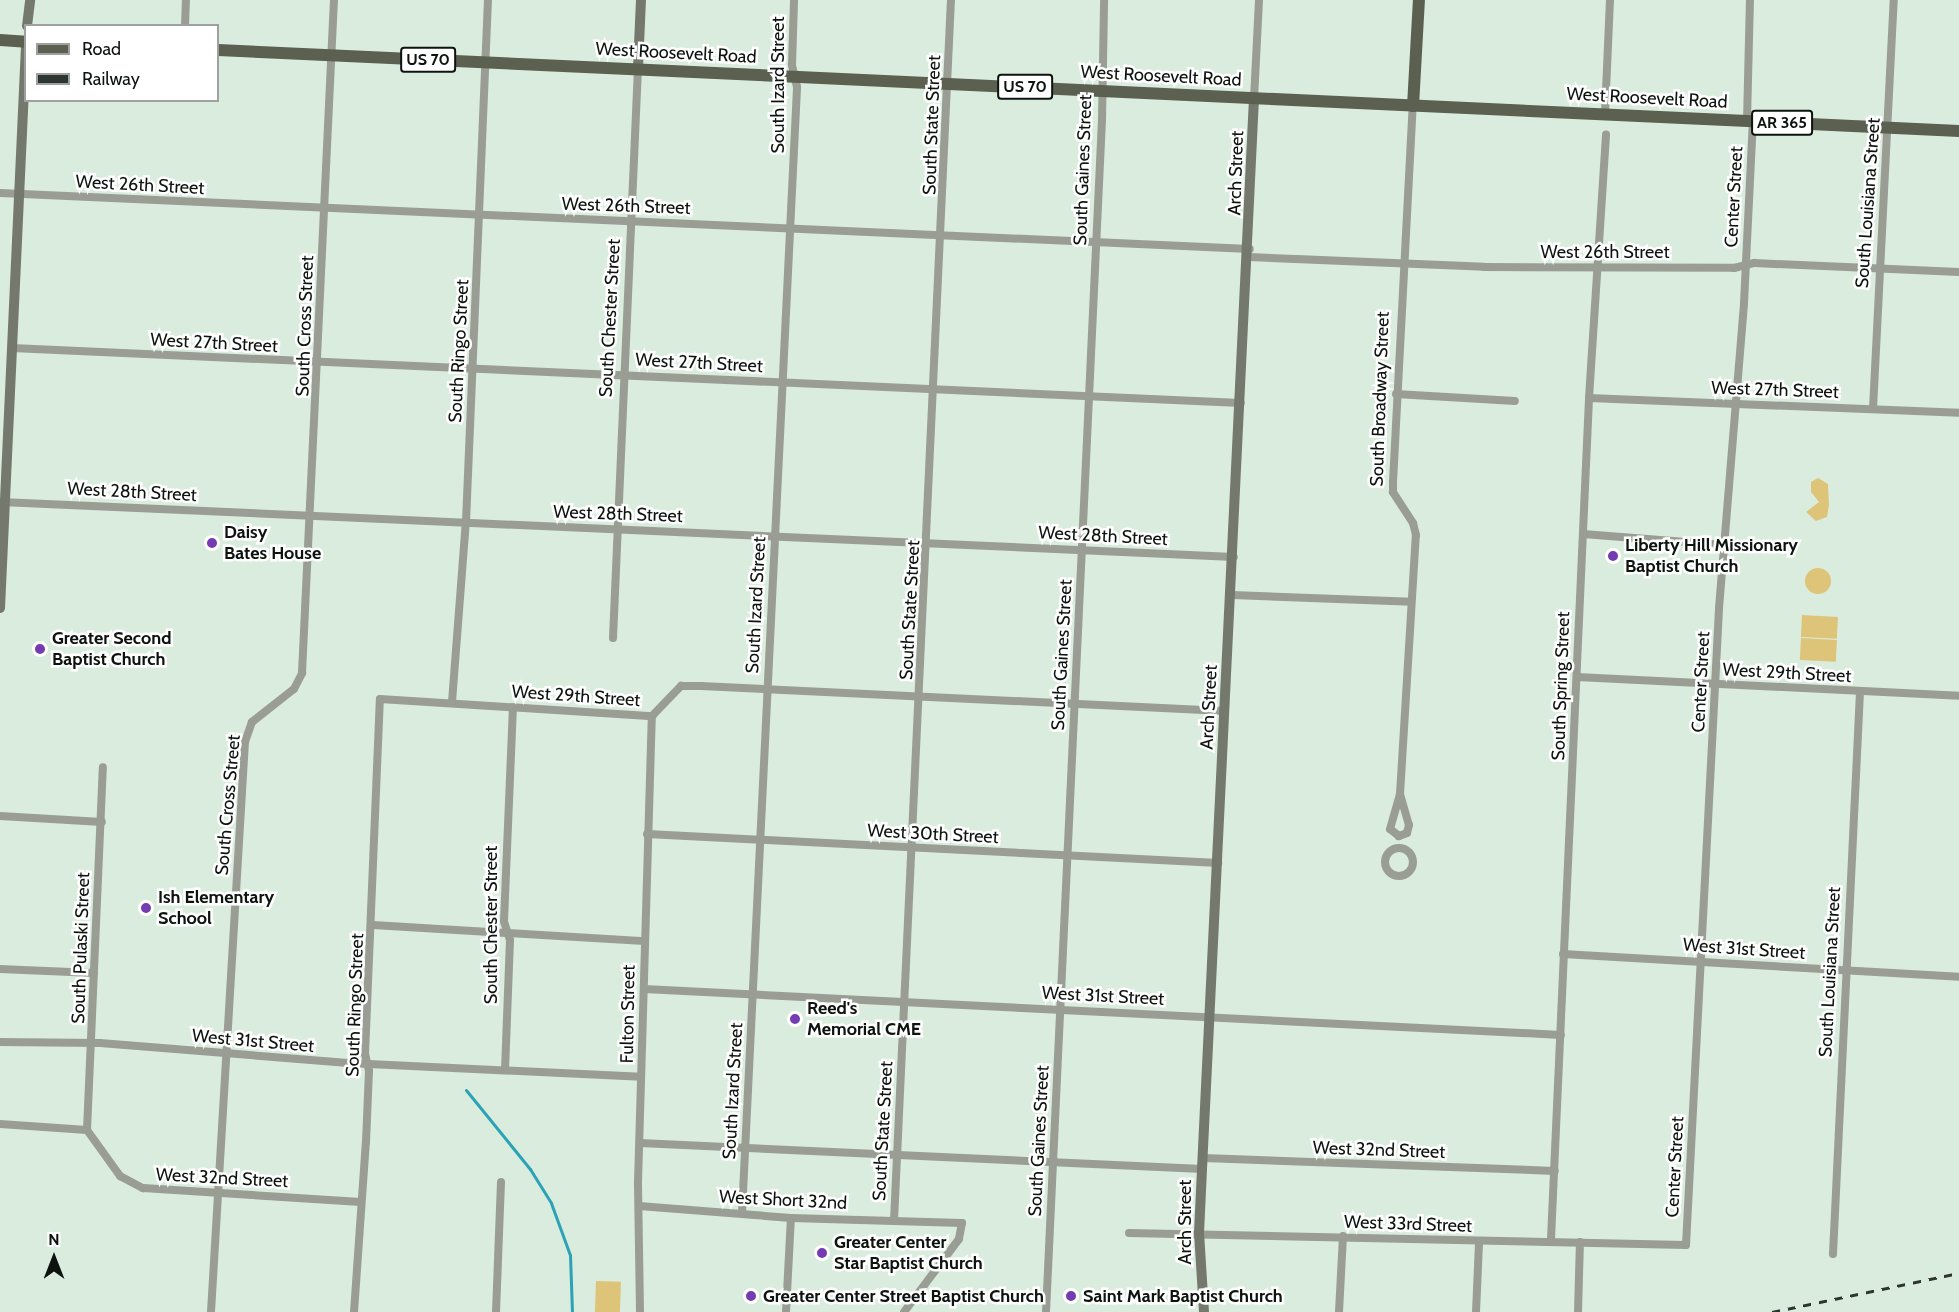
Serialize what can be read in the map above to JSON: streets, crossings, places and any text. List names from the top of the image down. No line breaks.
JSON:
{"streets":{"main road":["West Roosevelt Road","US 70","AR 365","Arch Street","South Chester Street","South Broadway Street"],"street":["South Izard Street","South State Street","South Gaines Street","West 26th Street","Center Street","South Louisiana Street","South Cross Street","West 27th Street","South Ringo Street","West 28th Street","West 29th Street","South Spring Street","West 30th Street","South Pulaski Street","West 31st Street","Fulton Street","West 32nd Street","West Short 32nd","West 33rd Street"]},"crossings":[["West Roosevelt Road","South Izard Street"],["West Roosevelt Road","South State Street"],["West Roosevelt Road","South Gaines Street"],["West Roosevelt Road","Arch Street"],["West Roosevelt Road","Center Street"],["West Roosevelt Road","South Louisiana Street"],["West Roosevelt Road","South Chester Street"],["West Roosevelt Road","South Cross Street"],["West Roosevelt Road","South Ringo Street"],["West Roosevelt Road","South Broadway Street"],["South Izard Street","West 26th Street"],["South Izard Street","West 27th Street"],["South Izard Street","West 28th Street"],["South Izard Street","West 29th Street"],["South Izard Street","West 30th Street"],["South Izard Street","West 31st Street"],["South Izard Street","West 32nd Street"],["South Izard Street","West Short 32nd"],["South State Street","West 26th Street"],["South State Street","West 27th Street"],["South State Street","West 28th Street"],["South State Street","West 29th Street"],["South State Street","West 30th Street"],["South State Street","West 31st Street"],["South State Street","West 32nd Street"],["South State Street","West Short 32nd"],["South Gaines Street","West 26th Street"],["South Gaines Street","West 27th Street"],["South Gaines Street","West 28th Street"],["South Gaines Street","West 29th Street"],["South Gaines Street","West 30th Street"],["South Gaines Street","West 31st Street"],["South Gaines Street","West 32nd Street"],["Arch Street","West 26th Street"],["Arch Street","West 27th Street"],["Arch Street","West 28th Street"],["Arch Street","West 29th Street"],["Arch Street","West 30th Street"],["Arch Street","West 31st Street"],["Arch Street","West 32nd Street"],["Arch Street","West 33rd Street"],["West 26th Street","Center Street"],["West 26th Street","South Louisiana Street"],["West 26th Street","South Chester Street"],["West 26th Street","South Cross Street"],["West 26th Street","South Ringo Street"],["West 26th Street","South Broadway Street"],["West 26th Street","South Spring Street"],["Center Street","West 27th Street"],["Center Street","West 29th Street"],["Center Street","West 31st Street"],["Center Street","West 33rd Street"],["South Louisiana Street","West 27th Street"],["South Louisiana Street","West 29th Street"],["South Louisiana Street","West 31st Street"],["South Chester Street","West 27th Street"],["South Chester Street","West 28th Street"],["South Chester Street","West 29th Street"],["South Chester Street","West 31st Street"],["South Cross Street","West 27th Street"],["South Cross Street","West 28th Street"],["South Cross Street","West 31st Street"],["South Cross Street","West 32nd Street"],["West 27th Street","South Ringo Street"],["West 27th Street","South Spring Street"],["South Ringo Street","West 28th Street"],["South Ringo Street","West 29th Street"],["South Ringo Street","West 31st Street"],["South Ringo Street","West 32nd Street"],["West 29th Street","South Spring Street"],["West 29th Street","Fulton Street"],["South Spring Street","West 31st Street"],["South Spring Street","West 32nd Street"],["South Spring Street","West 33rd Street"],["West 30th Street","Fulton Street"],["South Pulaski Street","West 31st Street"],["South Pulaski Street","West 32nd Street"],["West 31st Street","Fulton Street"],["Fulton Street","West 32nd Street"],["Fulton Street","West Short 32nd"]],"places":["Daisy Bates House","Liberty Hill Missionary Baptist Church","Greater Second Baptist Church","Ish Elementary School","Reed's Memorial CME","Greater Center Star Baptist Church","Greater Center Street Baptist Church","Saint Mark Baptist Church"],"legend":["Road","Railway"],"north":"top"}
